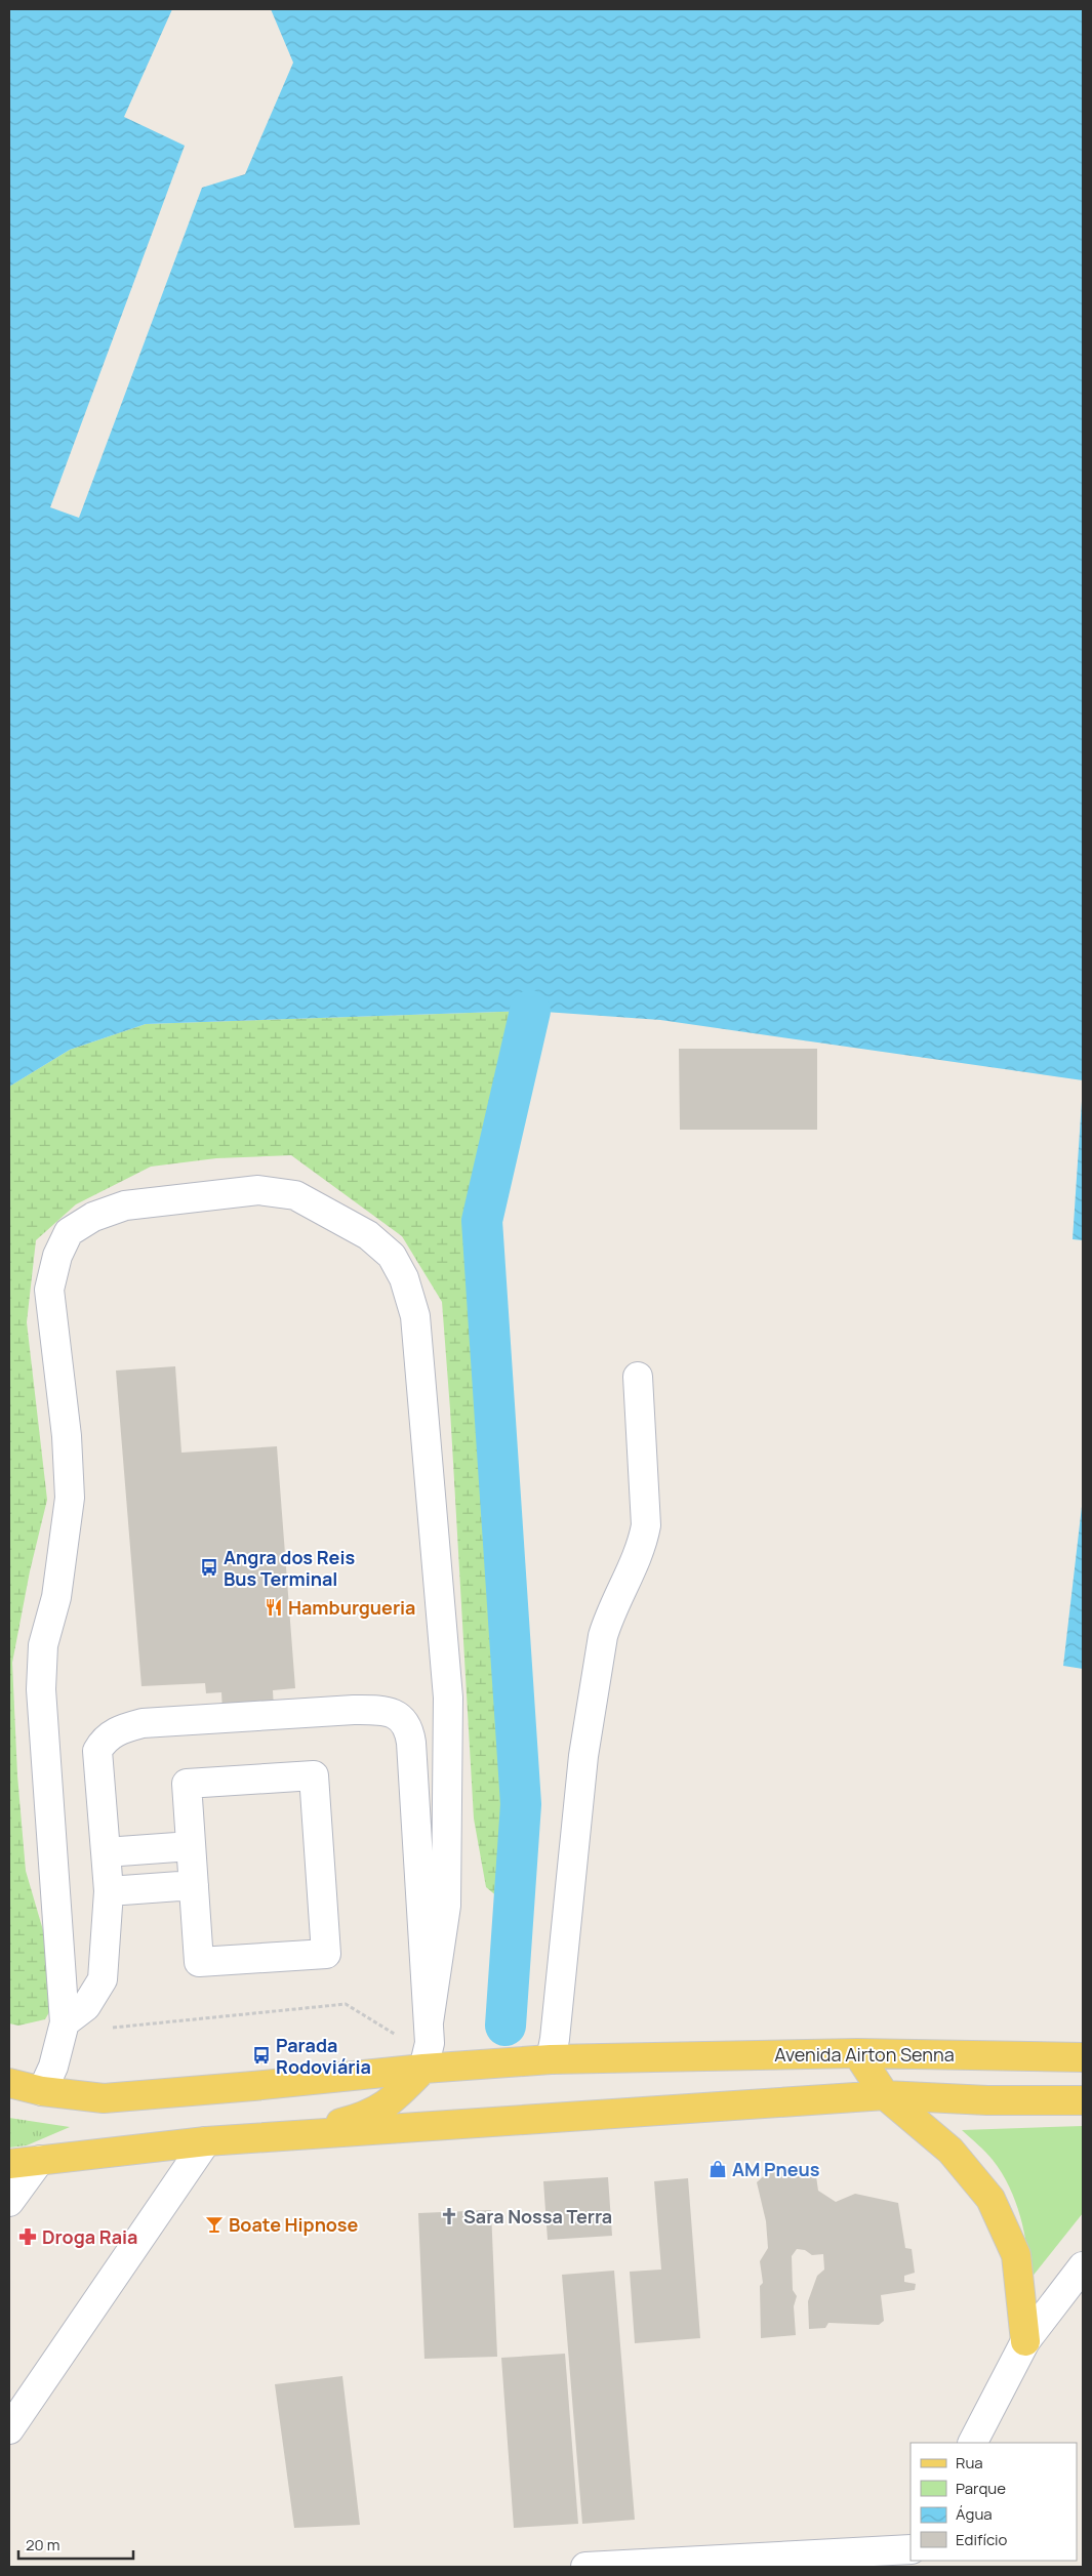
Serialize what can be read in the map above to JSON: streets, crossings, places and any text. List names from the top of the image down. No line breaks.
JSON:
{"streets":{"main road":["Avenida Airton Senna"]},"places":{"bus stop":["Angra dos Reis Bus Terminal","Parada Rodoviária"],"restaurant":["Hamburgueria"],"shop":["AM Pneus"],"church":["Sara Nossa Terra"],"bar":["Boate Hipnose"],"pharmacy":["Droga Raia"]},"legend":["Rua","Parque","Água","Edifício"],"scale_bar":"20 m"}
